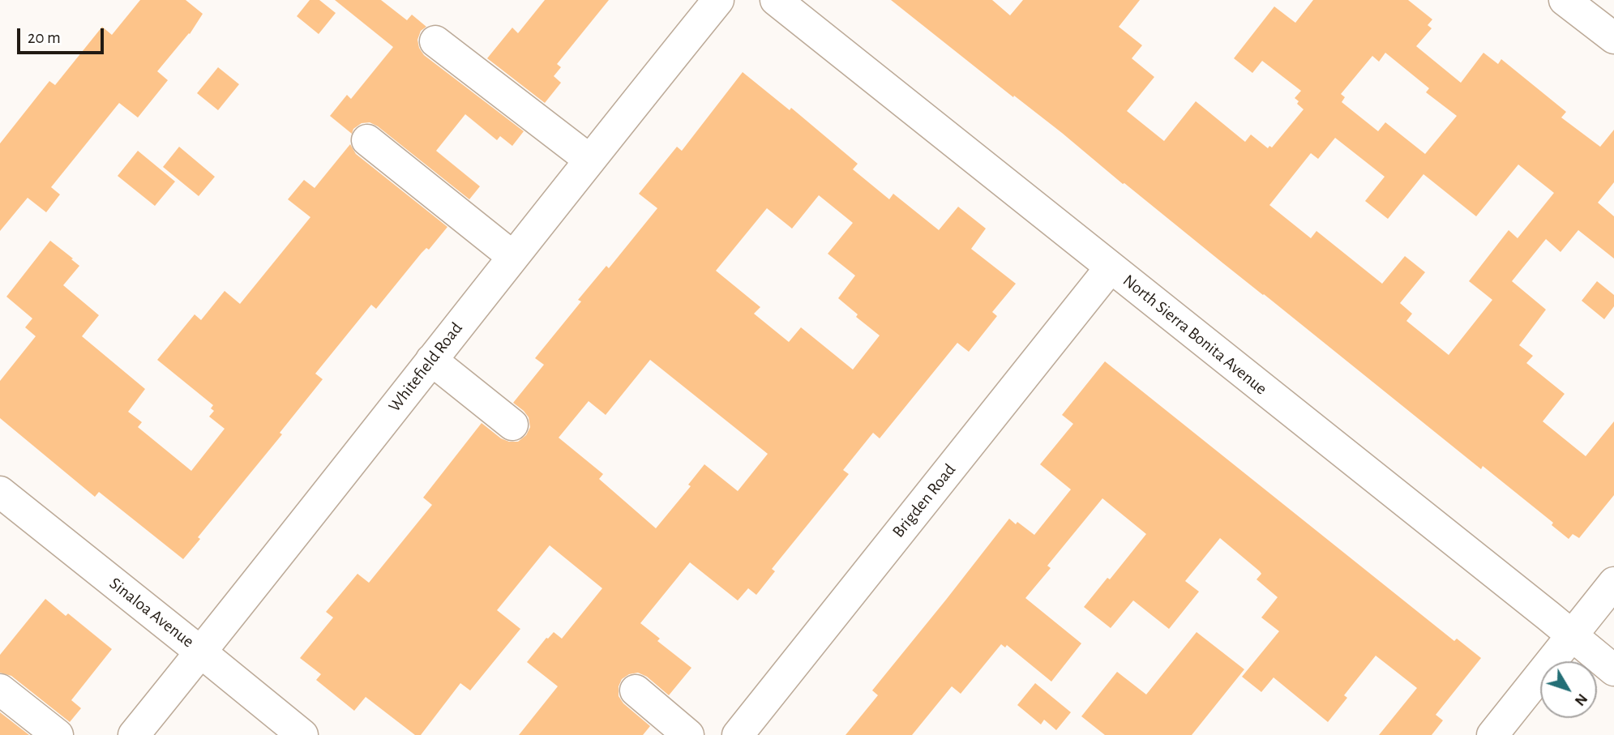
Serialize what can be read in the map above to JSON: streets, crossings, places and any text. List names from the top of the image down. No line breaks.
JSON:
{"streets":{"street":["North Sierra Bonita Avenue","Whitefield Road","Brigden Road","Sinaloa Avenue"]},"crossings":[["North Sierra Bonita Avenue","Brigden Road"],["Whitefield Road","Sinaloa Avenue"]],"scale_bar":"20 m","north":"bottom right"}
